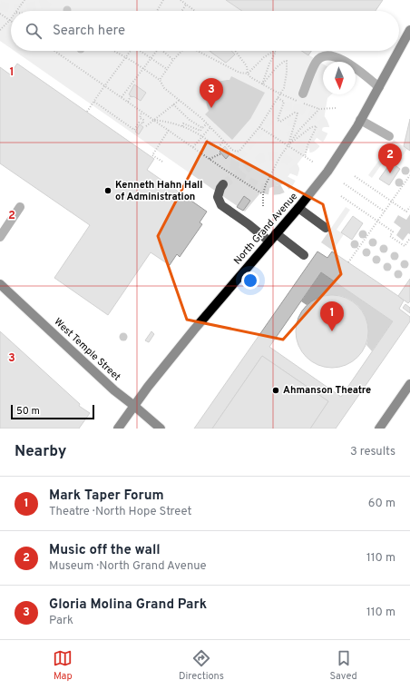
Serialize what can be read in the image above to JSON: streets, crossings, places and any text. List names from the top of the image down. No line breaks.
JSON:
{"streets":{"main road":["North Grand Avenue","West Temple Street"]},"crossings":[["North Grand Avenue","West Temple Street"]],"places":["Kenneth Hahn Hall of Administration","Ahmanson Theatre"],"scale_bar":"50 m","north":"bottom","page":{"search":"Search here","pins":["3","2","1"],"scale":"50 m","heading":["Nearby","3 results"],"list":[{"mark":"1","name":"Mark Taper Forum","note":"Theatre · North Hope Street","value":"60 m"},{"mark":"2","name":"Music off the wall","note":"Museum · North Grand Avenue","value":"110 m"},{"mark":"3","name":"Gloria Molina Grand Park","note":"Park","value":"110 m"}],"nav":["Map","Directions","Saved"]},"grid":{"rows":["1","2","3"]}}
